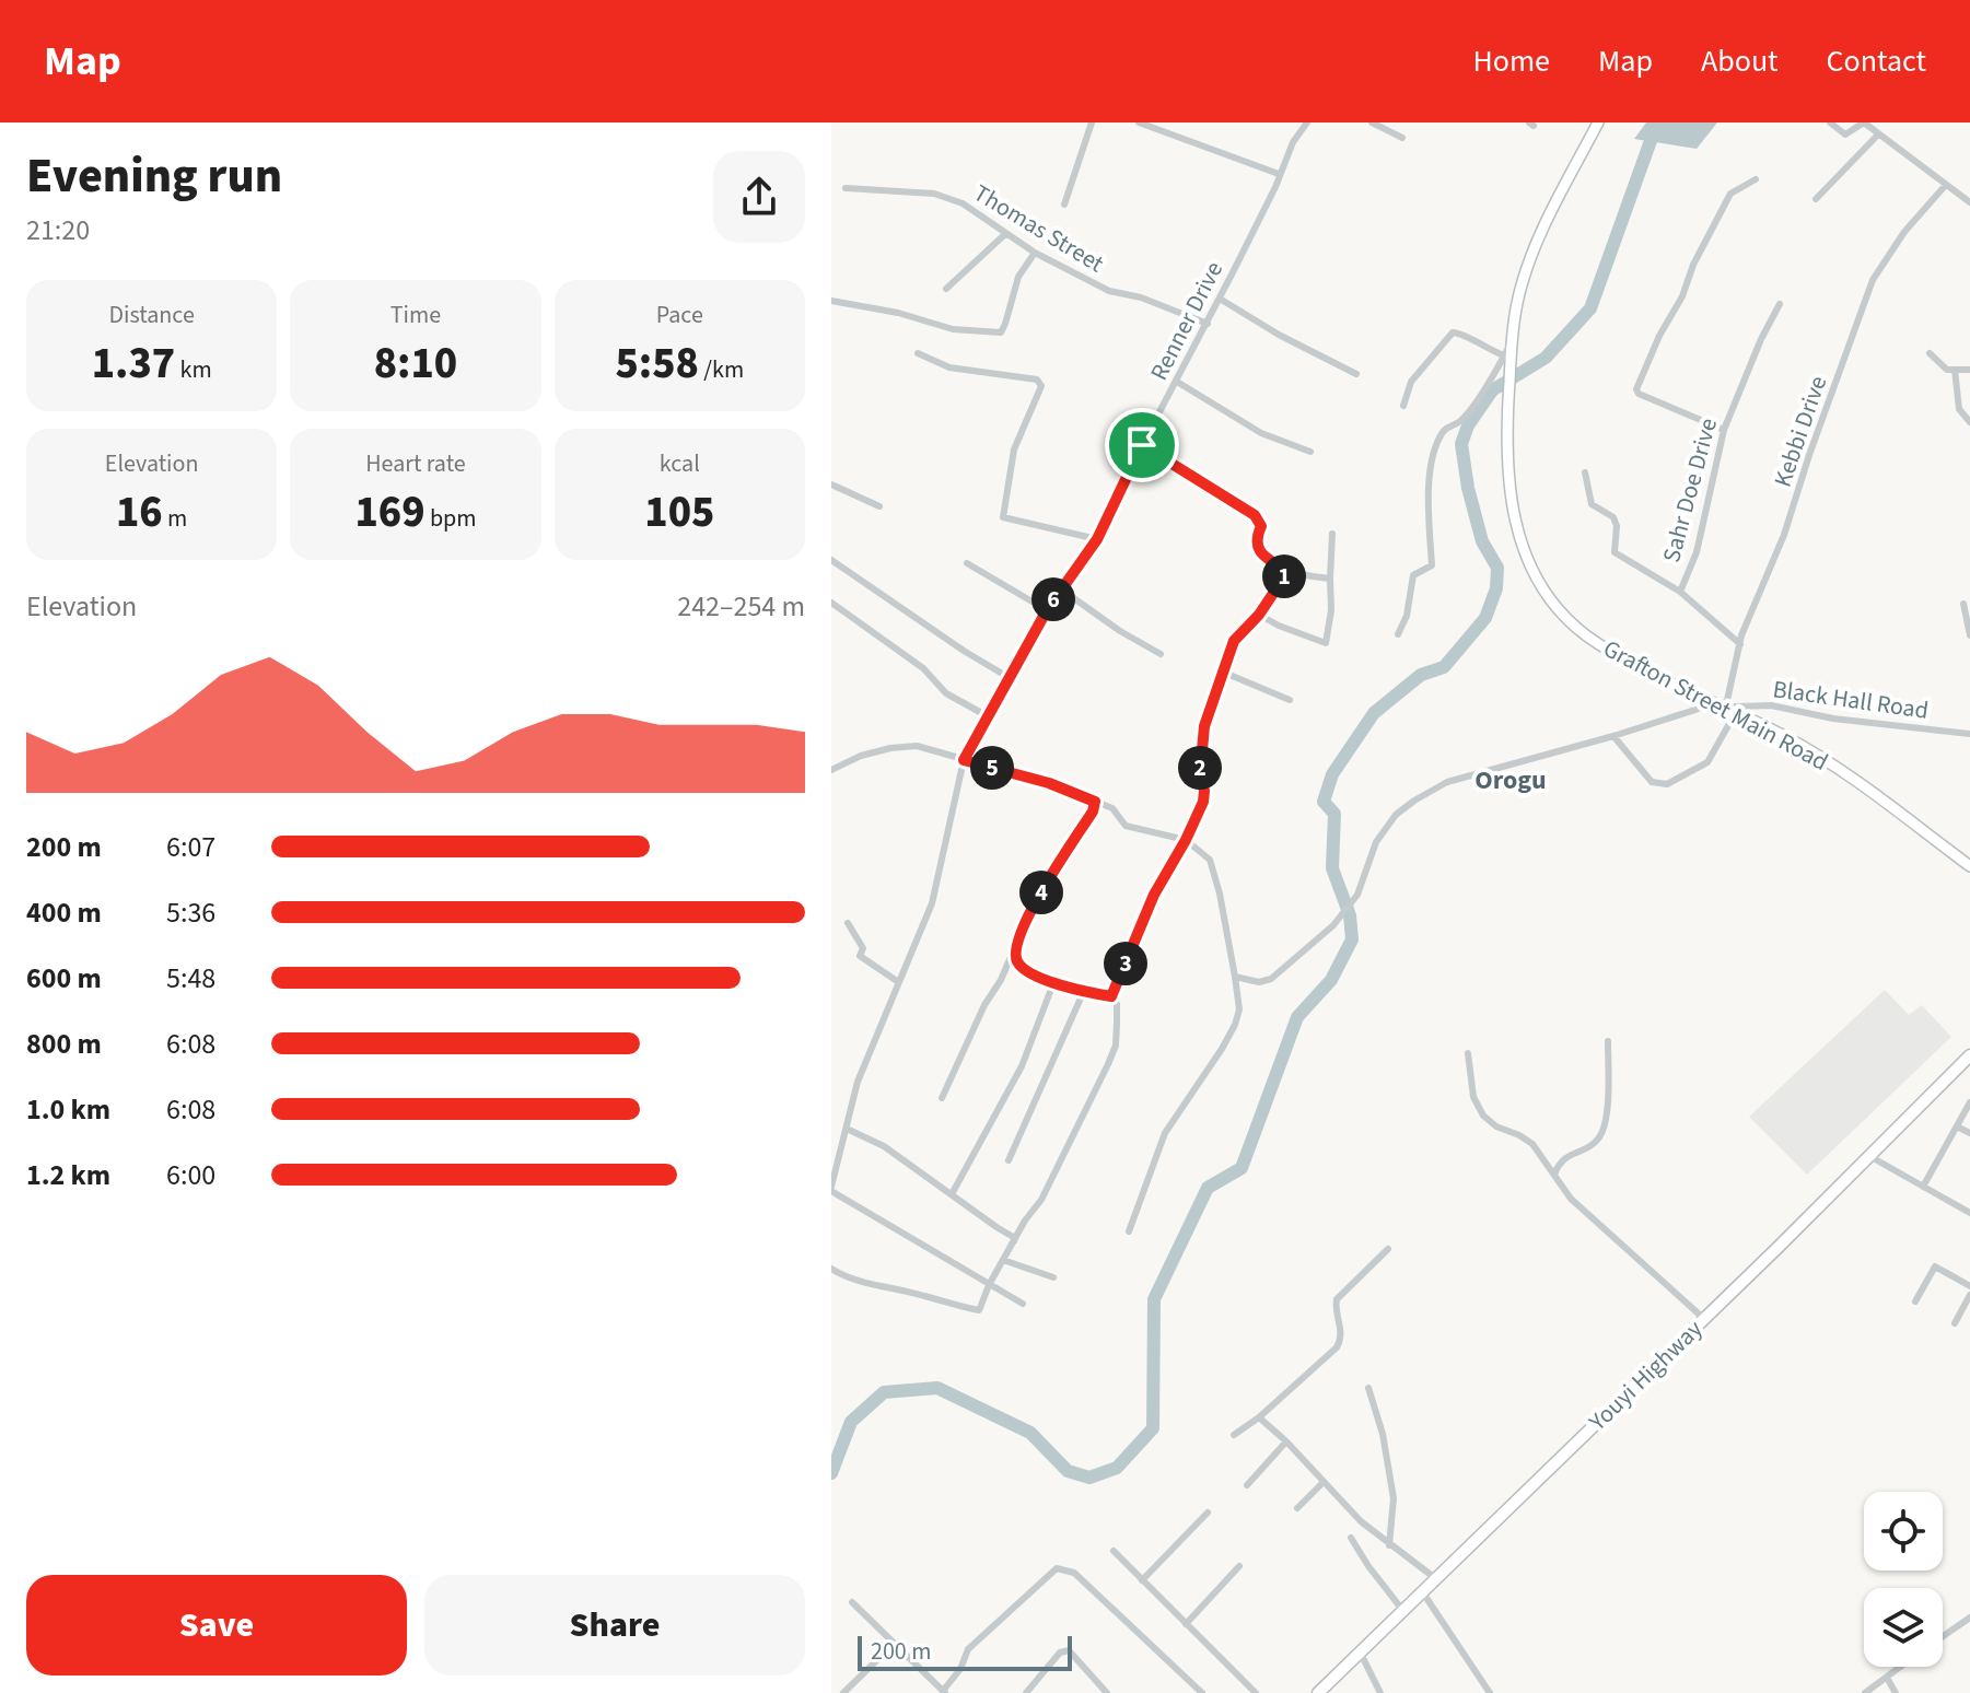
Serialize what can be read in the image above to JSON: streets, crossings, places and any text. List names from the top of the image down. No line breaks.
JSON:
{"streets":{"main road":["Youyi Highway"],"street":["Thomas Street","Renner Drive","Kebbi Drive","Sahr Doe Drive","Black Hall Road","Grafton Street Main Road"]},"crossings":[["Thomas Street","Renner Drive"],["Kebbi Drive","Sahr Doe Drive"],["Kebbi Drive","Black Hall Road"],["Kebbi Drive","Grafton Street Main Road"],["Black Hall Road","Grafton Street Main Road"]],"districts":["Orogu"],"scale_bar":"200 m","page":{"header":"Map","nav":["Home","Map","About","Contact"],"heading":["Evening run","21:20"],"stats":[["Distance","1.37 km"],["Time","8:10"],["Pace","5:58 /km"],["Elevation","16 m"],["Heart rate","169 bpm"],["kcal","105"]],"pins":["1","6","2","5","4","3"],"chart":["Elevation","242–254 m"],"list":[{"name":"200 m","note":"6:07"},{"name":"400 m","note":"5:36"},{"name":"600 m","note":"5:48"},{"name":"800 m","note":"6:08"},{"name":"1.0 km","note":"6:08"},{"name":"1.2 km","note":"6:00"}],"buttons":["Save","Share"],"scale":"200 m"}}
